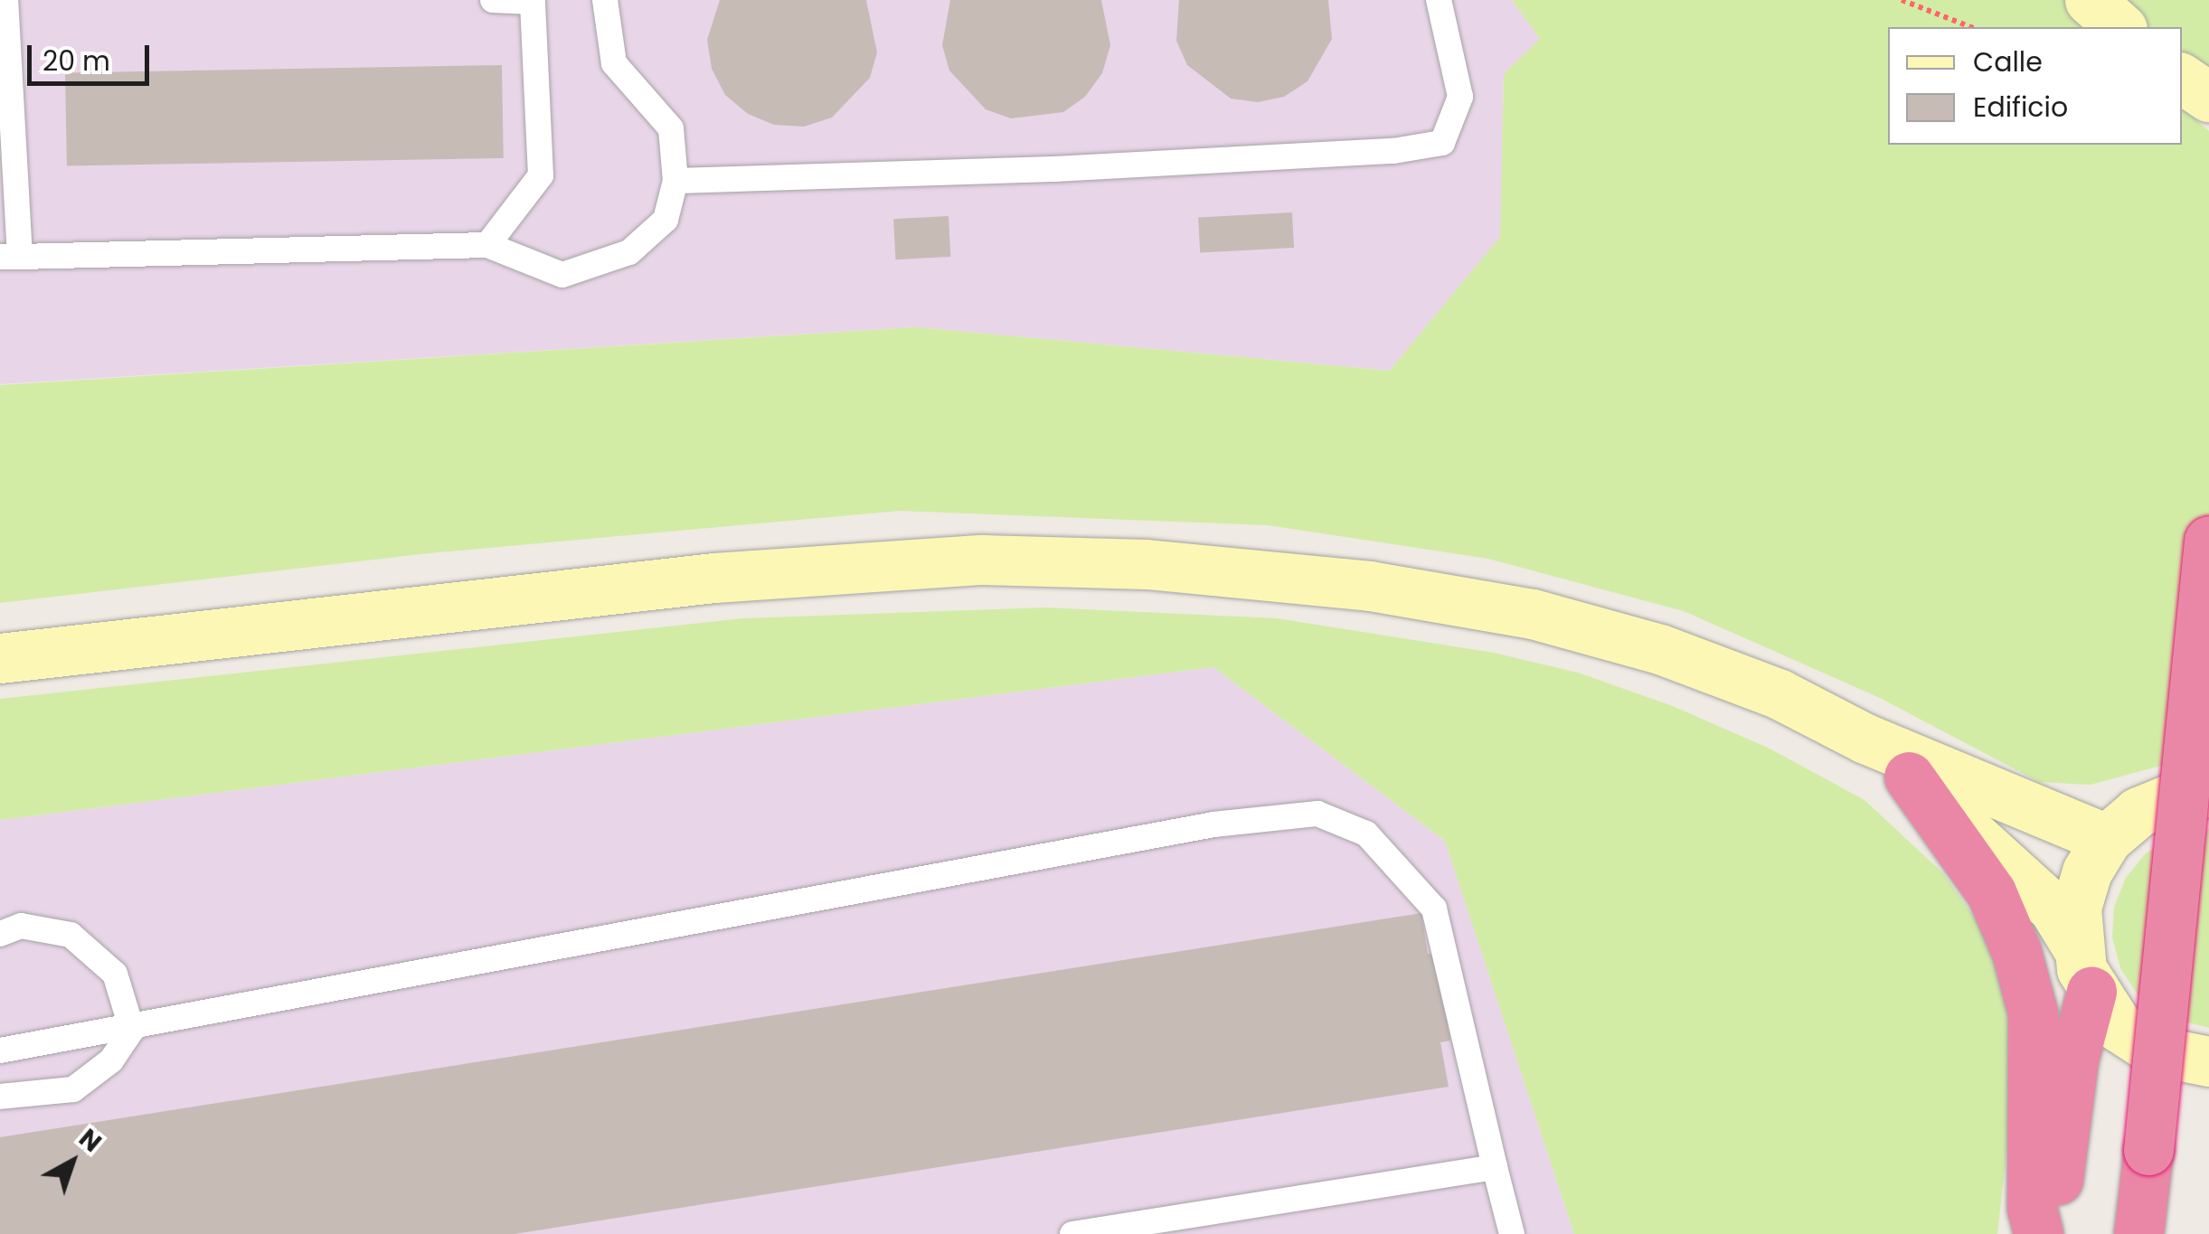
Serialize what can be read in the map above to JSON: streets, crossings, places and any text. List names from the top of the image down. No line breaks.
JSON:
{"legend":["Calle","Edificio"],"scale_bar":"20 m","north":"top right"}
